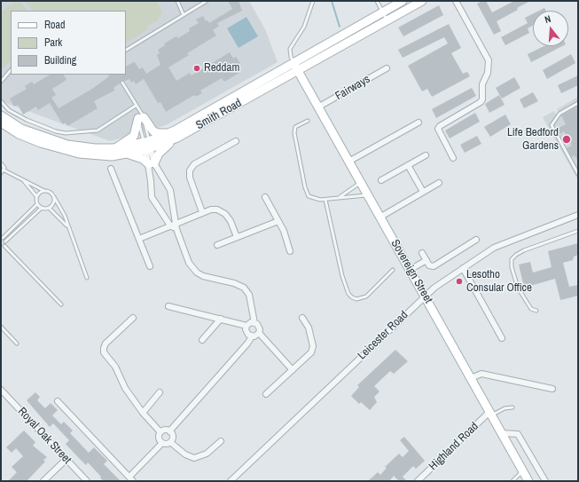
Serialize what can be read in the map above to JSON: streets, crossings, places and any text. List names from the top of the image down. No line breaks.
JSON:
{"streets":{"main road":["Smith Road","Sovereign Street"],"street":["Fairways","Leicester Road","Royal Oak Street","Highland Road"]},"crossings":[["Fairways","Sovereign Street"],["Smith Road","Sovereign Street"],["Sovereign Street","Leicester Road"],["Sovereign Street","Highland Road"]],"places":["Reddam","Life Bedford Gardens","Lesotho Consular Office"],"legend":["Road","Park","Building"],"north":"top"}
